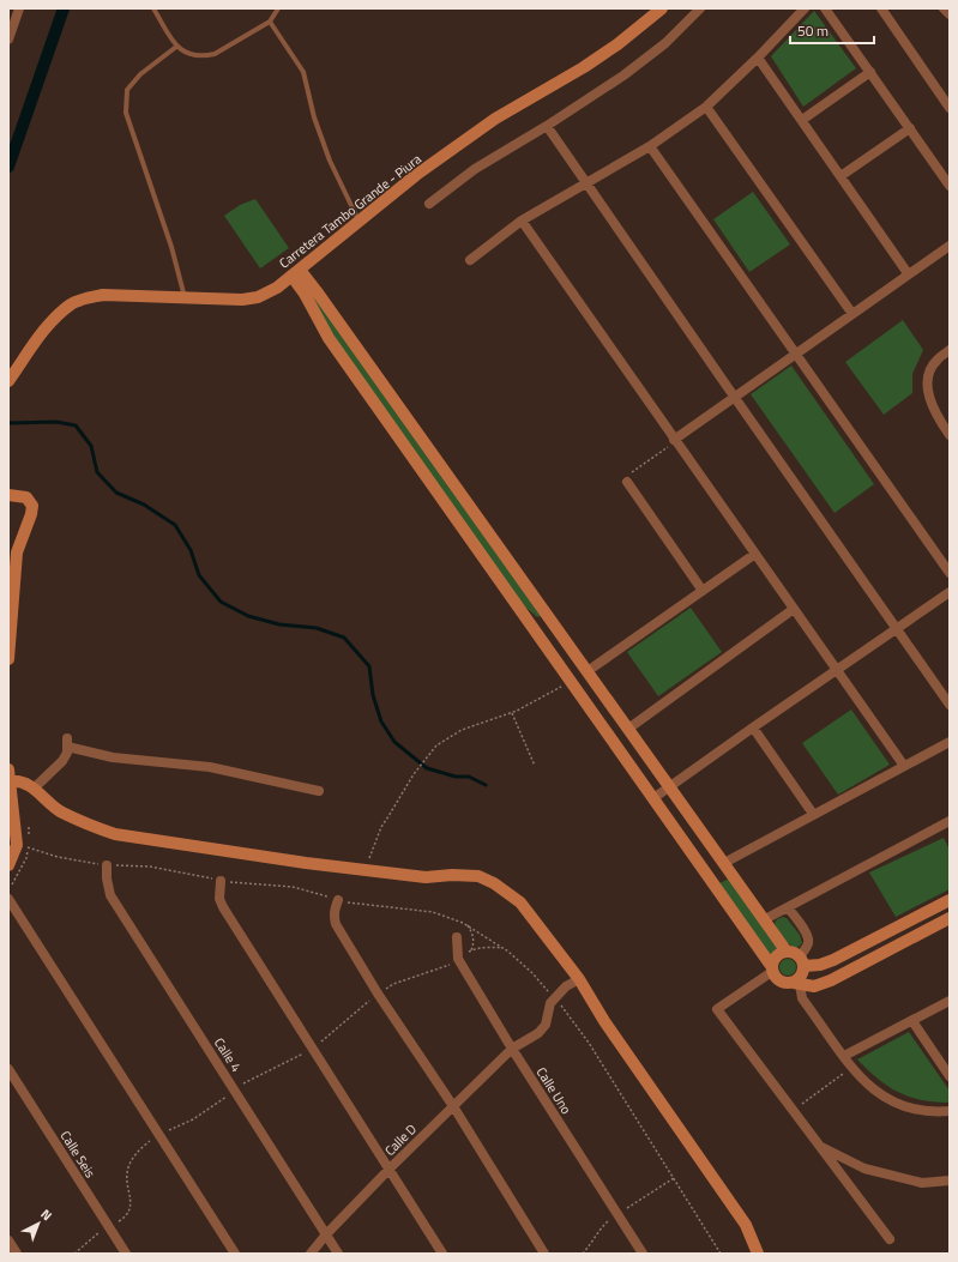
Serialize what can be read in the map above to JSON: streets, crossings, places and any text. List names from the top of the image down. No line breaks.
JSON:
{"streets":{"street":["Carretera Tambo Grande - Piura","Calle 4","Calle Uno","Calle D","Calle Seis"]},"crossings":[["Calle 4","Calle D"],["Calle Uno","Calle D"]],"scale_bar":"50 m","north":"top right"}
